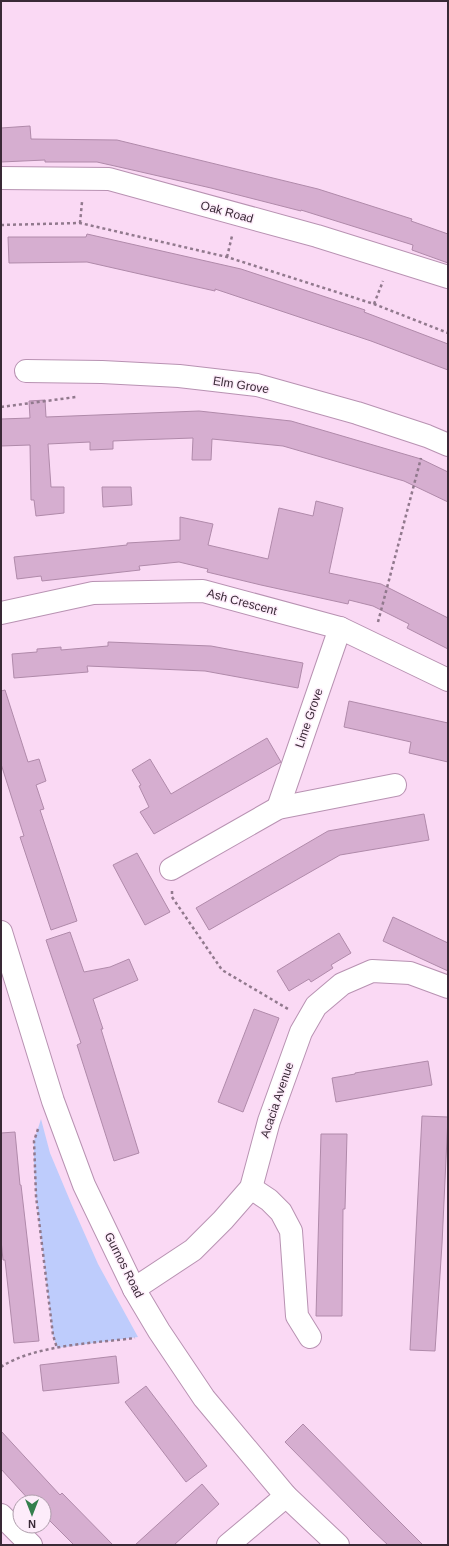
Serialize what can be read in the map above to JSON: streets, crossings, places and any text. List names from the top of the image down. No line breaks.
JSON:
{"streets":{"street":["Oak Road","Elm Grove","Ash Crescent","Lime Grove","Acacia Avenue","Gurnos Road"]},"crossings":[["Ash Crescent","Lime Grove"],["Acacia Avenue","Gurnos Road"]],"north":"bottom"}
